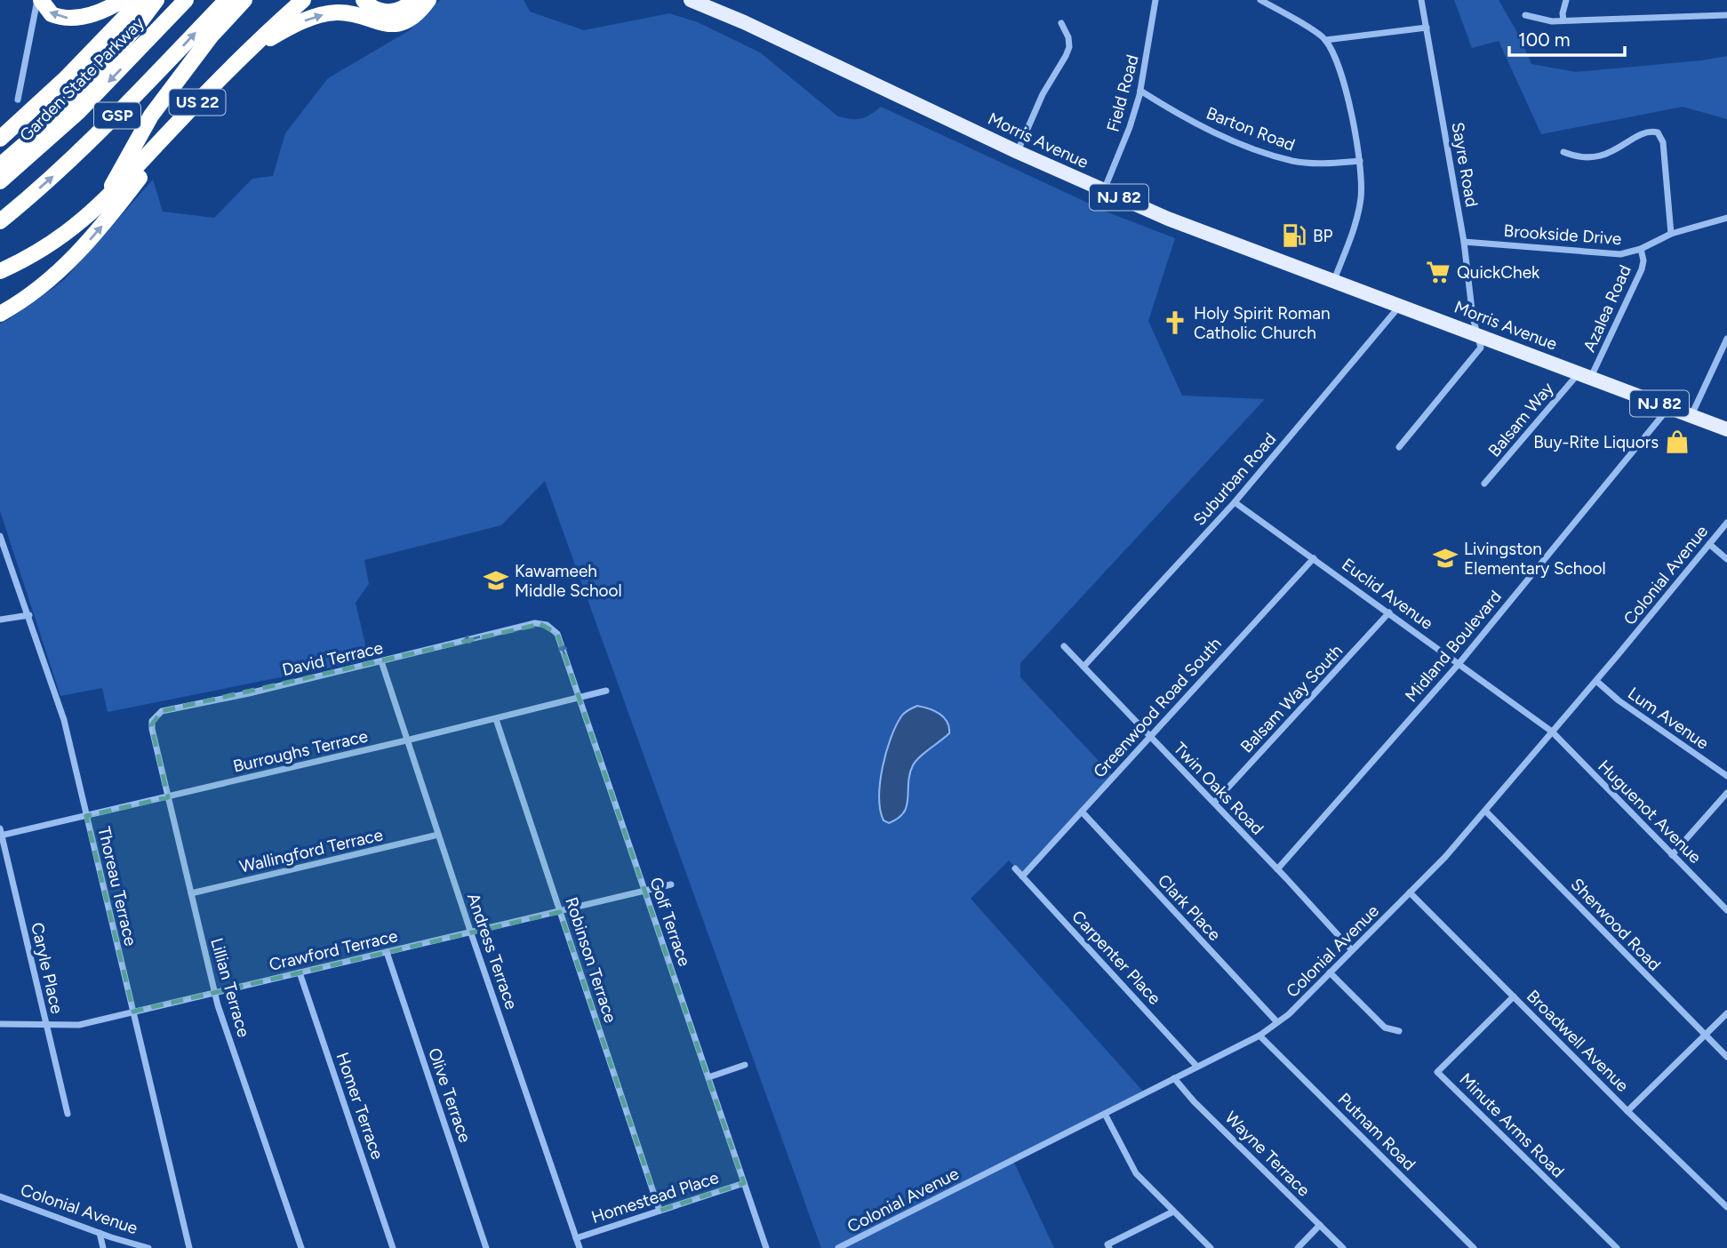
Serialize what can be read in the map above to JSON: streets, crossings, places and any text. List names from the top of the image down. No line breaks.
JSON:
{"streets":{"highway":["Garden State Parkway","US 22","GSP"],"main road":["Morris Avenue","NJ 82"],"street":["Field Road","Barton Road","Sayre Road","Brookside Drive","Azalea Road","Balsam Way","Suburban Road","Colonial Avenue","Euclid Avenue","Midland Boulevard","David Terrace","Balsam Way South","Greenwood Road South","Lum Avenue","Burroughs Terrace","Twin Oaks Road","Huguenot Avenue","Wallingford Terrace","Thoreau Terrace","Clark Place","Golf Terrace","Sherwood Road","Crawford Terrace","Andress Terrace","Carpenter Place","Robinson Terrace","Caryle Place","Lillian Terrace","Broadwell Avenue","Olive Terrace","Homer Terrace","Minute Arms Road","Putnam Road","Wayne Terrace","Homestead Place"]},"crossings":[["Field Road","Barton Road"],["Field Road","Morris Avenue"],["Morris Avenue","Sayre Road"],["Morris Avenue","Azalea Road"],["Morris Avenue","Balsam Way"],["Morris Avenue","Suburban Road"],["Morris Avenue","Midland Boulevard"],["Sayre Road","Brookside Drive"],["Brookside Drive","Azalea Road"],["Azalea Road","Balsam Way"],["Suburban Road","Euclid Avenue"],["Suburban Road","Twin Oaks Road"],["Colonial Avenue","Euclid Avenue"],["Colonial Avenue","Lum Avenue"],["Colonial Avenue","Twin Oaks Road"],["Colonial Avenue","Huguenot Avenue"],["Colonial Avenue","Clark Place"],["Colonial Avenue","Sherwood Road"],["Colonial Avenue","Carpenter Place"],["Colonial Avenue","Broadwell Avenue"],["Colonial Avenue","Putnam Road"],["Colonial Avenue","Wayne Terrace"],["Euclid Avenue","Midland Boulevard"],["Euclid Avenue","Balsam Way South"],["Euclid Avenue","Greenwood Road South"],["Euclid Avenue","Huguenot Avenue"],["Midland Boulevard","Twin Oaks Road"],["David Terrace","Golf Terrace"],["David Terrace","Andress Terrace"],["David Terrace","Lillian Terrace"],["Balsam Way South","Twin Oaks Road"],["Greenwood Road South","Twin Oaks Road"],["Greenwood Road South","Clark Place"],["Greenwood Road South","Carpenter Place"],["Burroughs Terrace","Thoreau Terrace"],["Burroughs Terrace","Golf Terrace"],["Burroughs Terrace","Andress Terrace"],["Burroughs Terrace","Robinson Terrace"],["Burroughs Terrace","Caryle Place"],["Burroughs Terrace","Lillian Terrace"],["Wallingford Terrace","Andress Terrace"],["Wallingford Terrace","Lillian Terrace"],["Thoreau Terrace","Crawford Terrace"],["Golf Terrace","Crawford Terrace"],["Golf Terrace","Homestead Place"],["Crawford Terrace","Andress Terrace"],["Crawford Terrace","Robinson Terrace"],["Crawford Terrace","Caryle Place"],["Crawford Terrace","Lillian Terrace"],["Crawford Terrace","Olive Terrace"],["Crawford Terrace","Homer Terrace"],["Andress Terrace","Homestead Place"],["Robinson Terrace","Homestead Place"],["Broadwell Avenue","Minute Arms Road"]],"one_way":["David Terrace"],"places":{"fuel station":["BP"],"supermarket":["QuickChek"],"church":["Holy Spirit Roman Catholic Church"],"shop":["Buy-Rite Liquors"],"school or university":["Livingston Elementary School","Kawameeh Middle School"]},"scale_bar":"100 m"}
